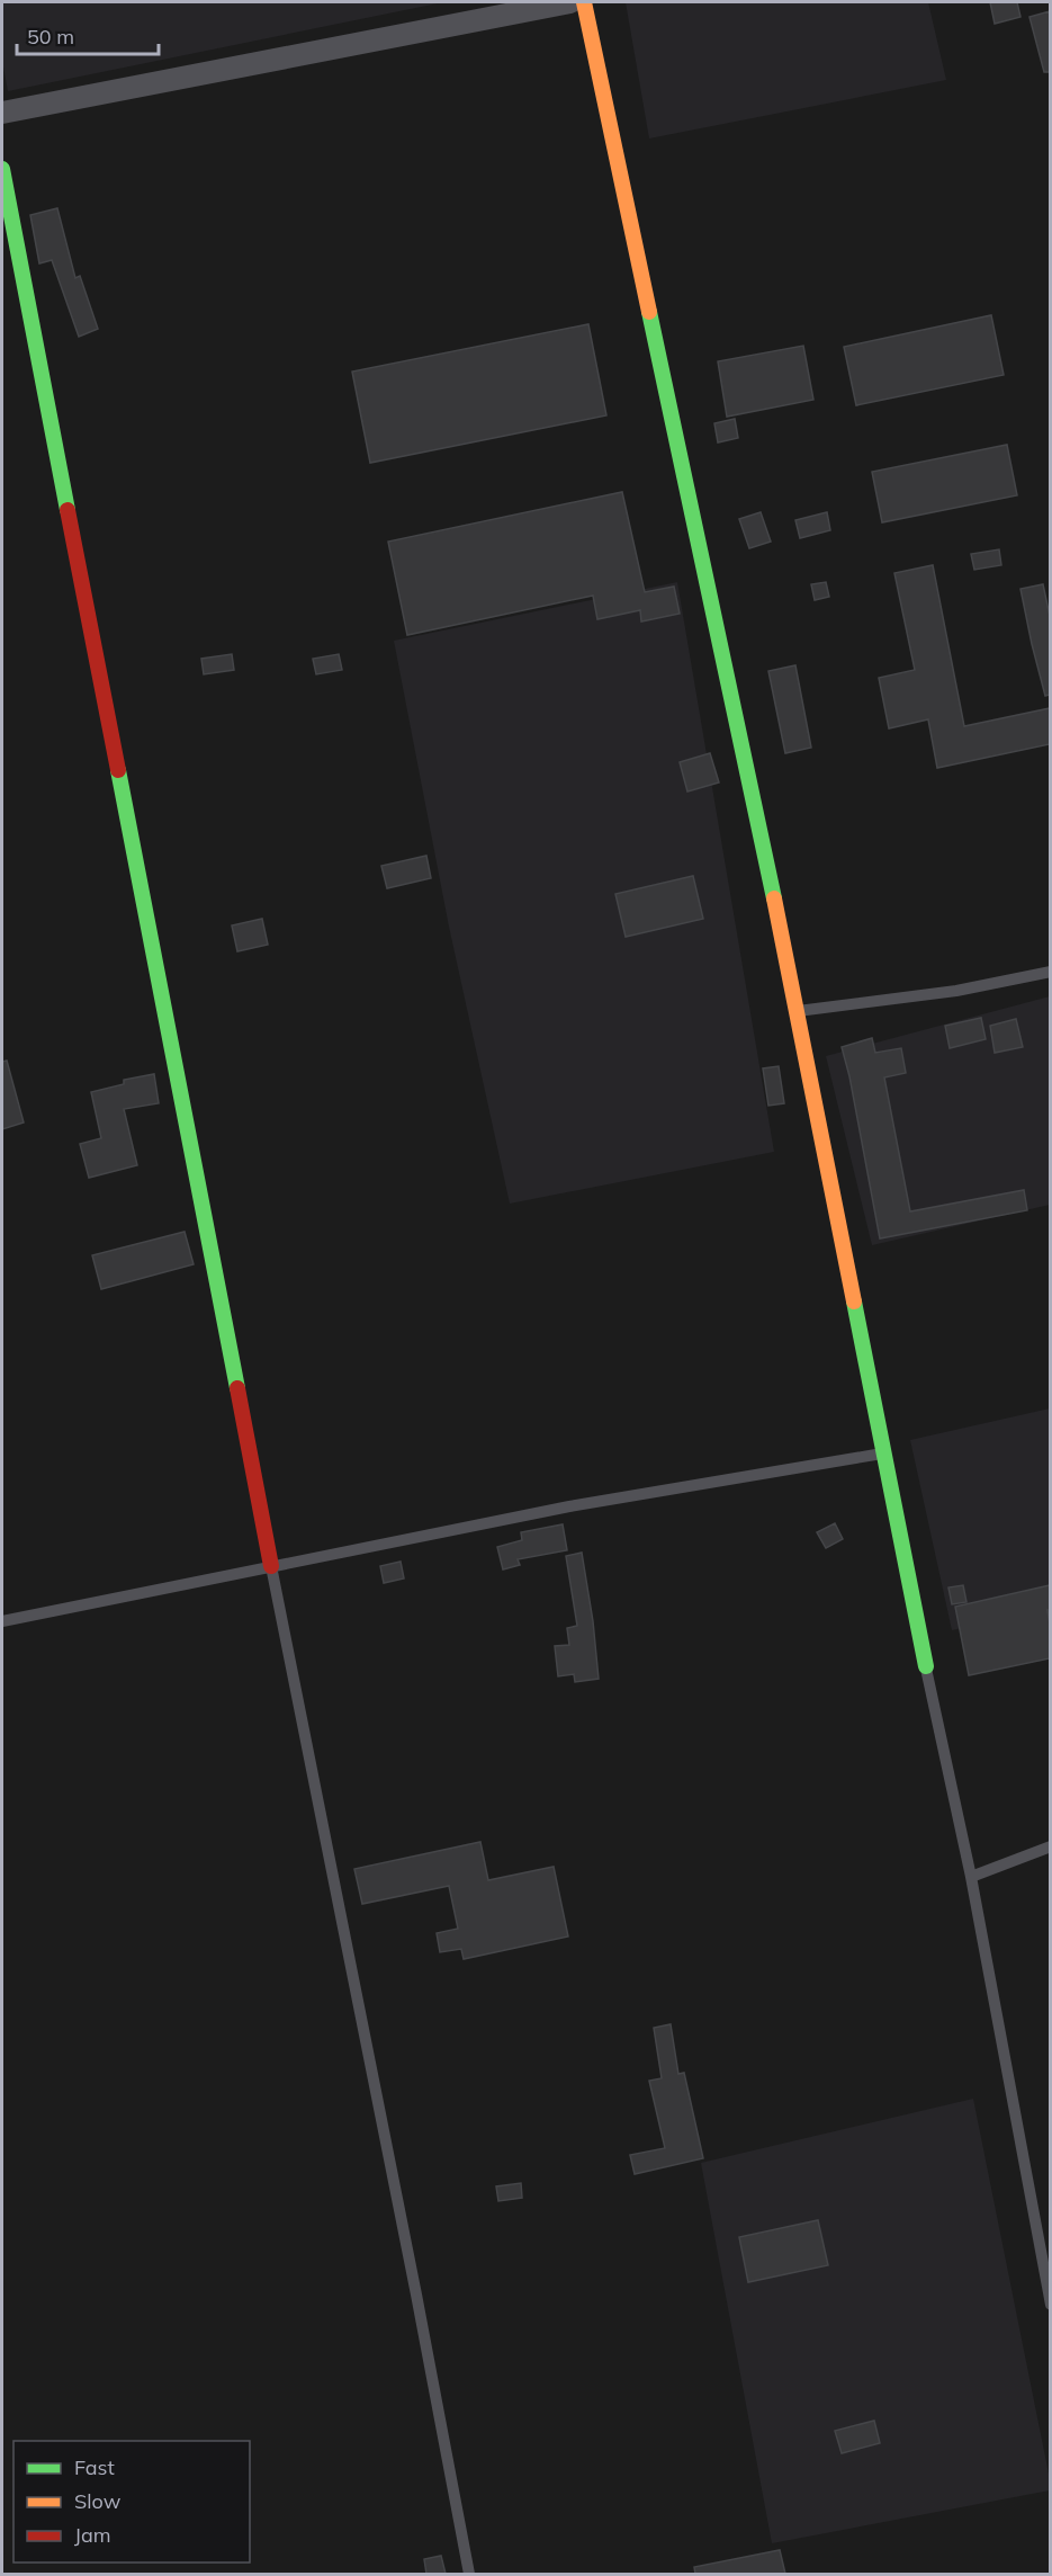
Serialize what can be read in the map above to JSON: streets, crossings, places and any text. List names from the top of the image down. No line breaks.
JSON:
{"legend":["Fast","Slow","Jam"],"scale_bar":"50 m"}
